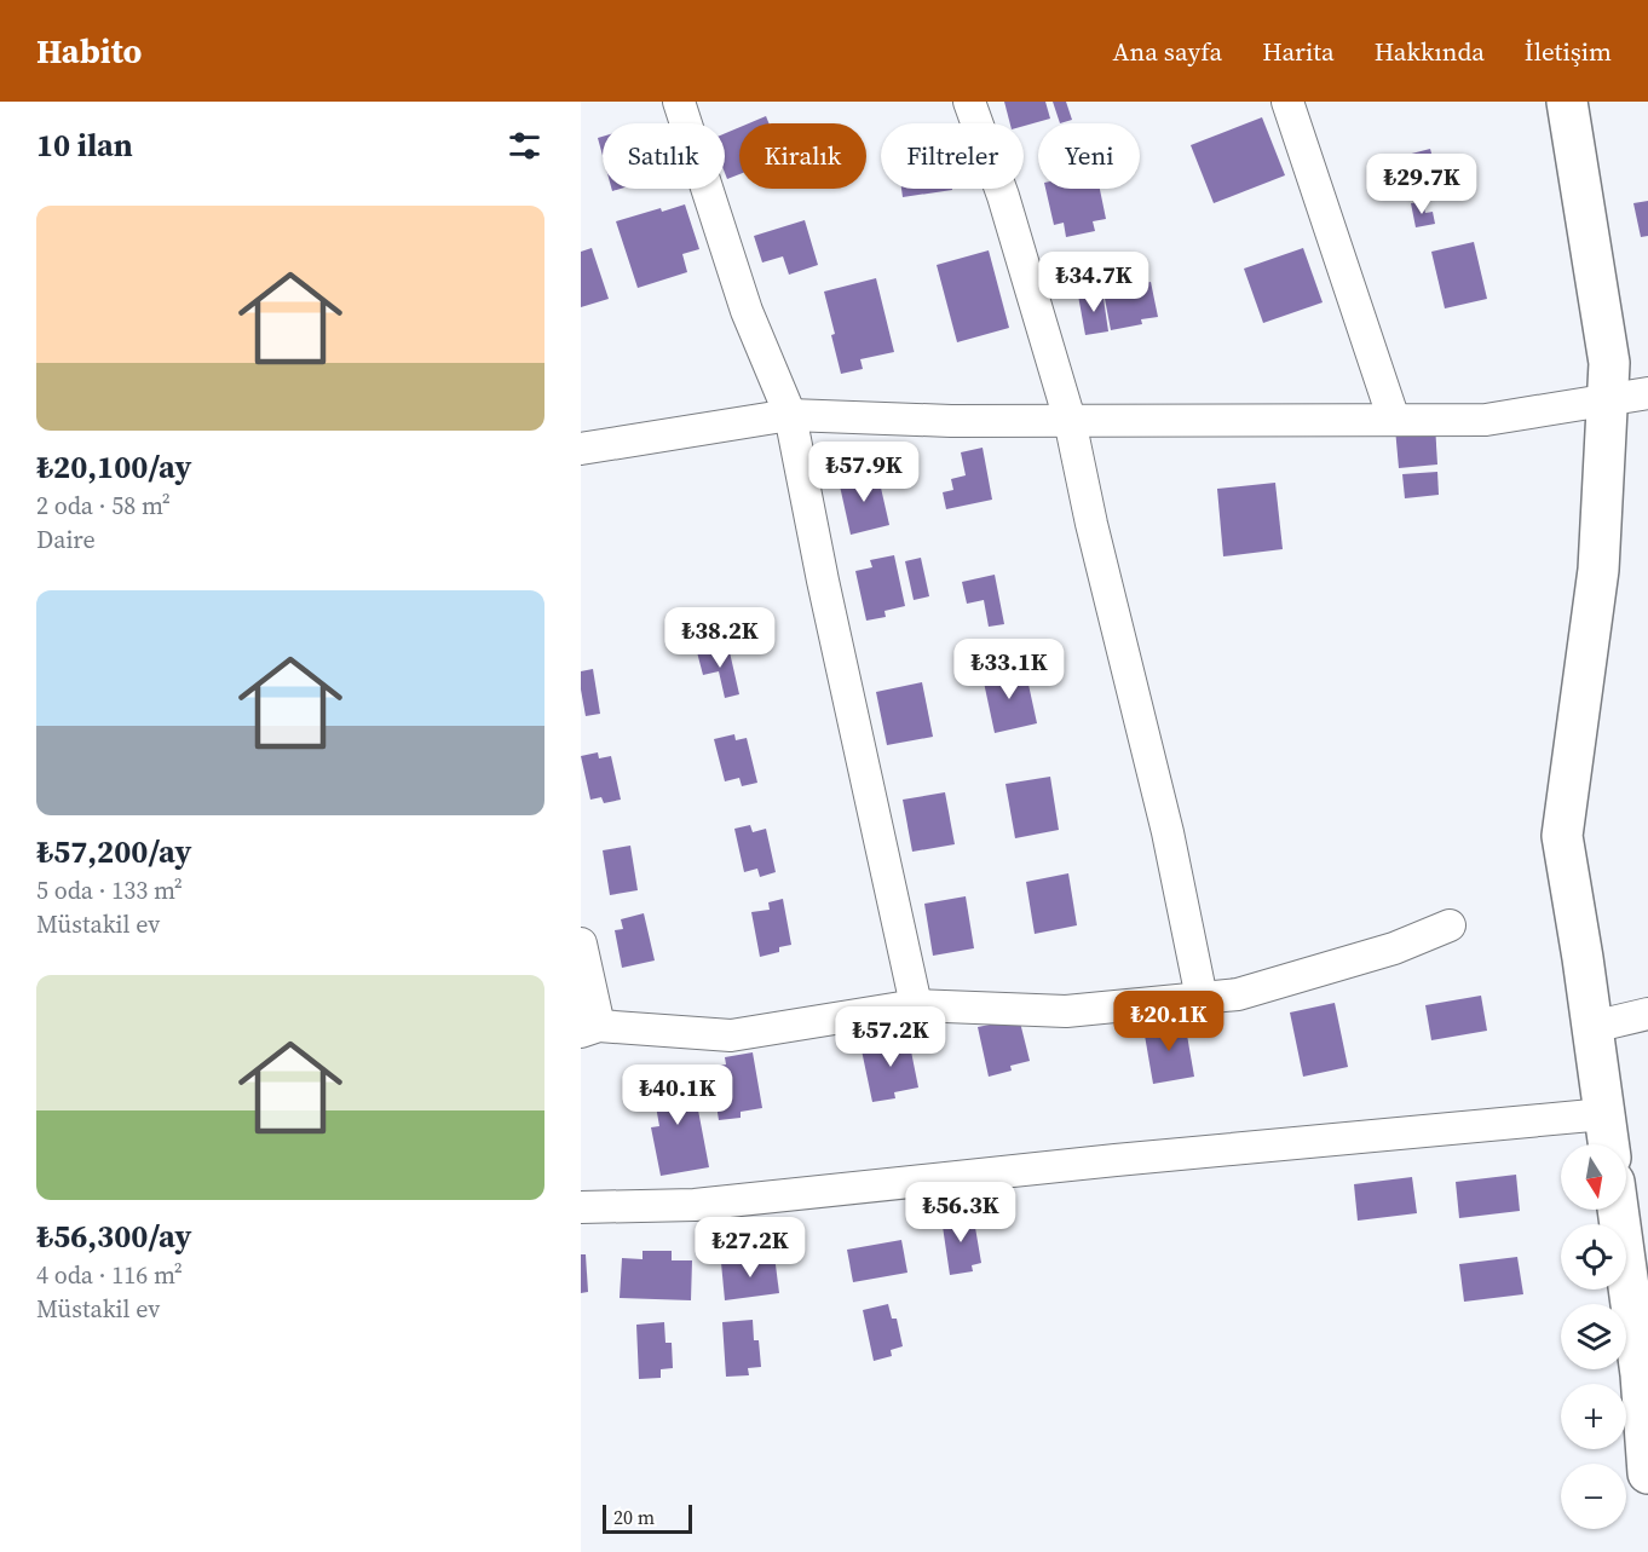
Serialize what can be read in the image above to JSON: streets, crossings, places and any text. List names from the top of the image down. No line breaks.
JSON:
{"scale_bar":"20 m","north":"bottom","page":{"header":"Habito","nav":["Ana sayfa","Harita","Hakkında","İletişim"],"heading":"10 ilan","chip":["Satılık","Kiralık","Filtreler","Yeni"],"price":["₺29.7K","₺34.7K","₺57.9K","₺38.2K","₺33.1K","₺20.1K","₺57.2K","₺40.1K","₺56.3K","₺27.2K"],"list":[{"name":"₺20,100/ay","note":"2 oda · 58 m² · Daire"},{"name":"₺57,200/ay","note":"5 oda · 133 m² · Müstakil ev"},{"name":"₺56,300/ay","note":"4 oda · 116 m² · Müstakil ev"}],"map_buttons":["+","−"],"scale":"20 m"}}
